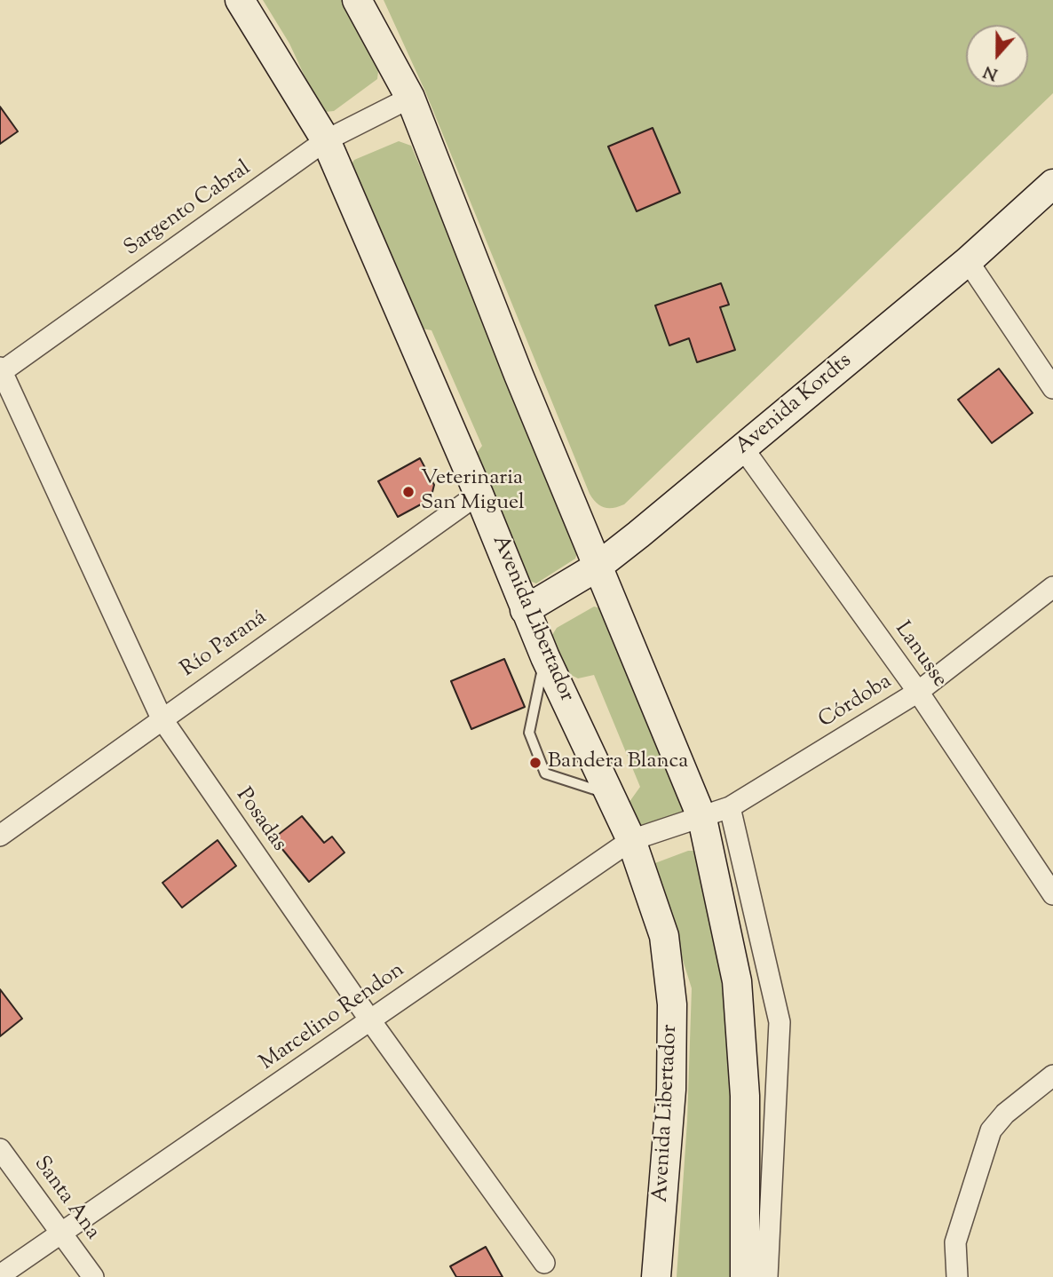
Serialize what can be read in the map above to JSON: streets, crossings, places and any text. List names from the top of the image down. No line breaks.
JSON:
{"streets":{"main road":["Avenida Kordts","Avenida Libertador"],"street":["Sargento Cabral","Río Paraná","Lanusse","Córdoba","Posadas","Marcelino Rendon","Santa Ana"]},"crossings":[["Sargento Cabral","Avenida Libertador"],["Sargento Cabral","Posadas"],["Avenida Kordts","Avenida Libertador"],["Avenida Kordts","Lanusse"],["Avenida Libertador","Río Paraná"],["Avenida Libertador","Marcelino Rendon"],["Río Paraná","Posadas"],["Lanusse","Córdoba"],["Córdoba","Marcelino Rendon"],["Posadas","Marcelino Rendon"],["Marcelino Rendon","Santa Ana"]],"places":["Veterinaria San Miguel","Bandera Blanca"],"north":"bottom"}
